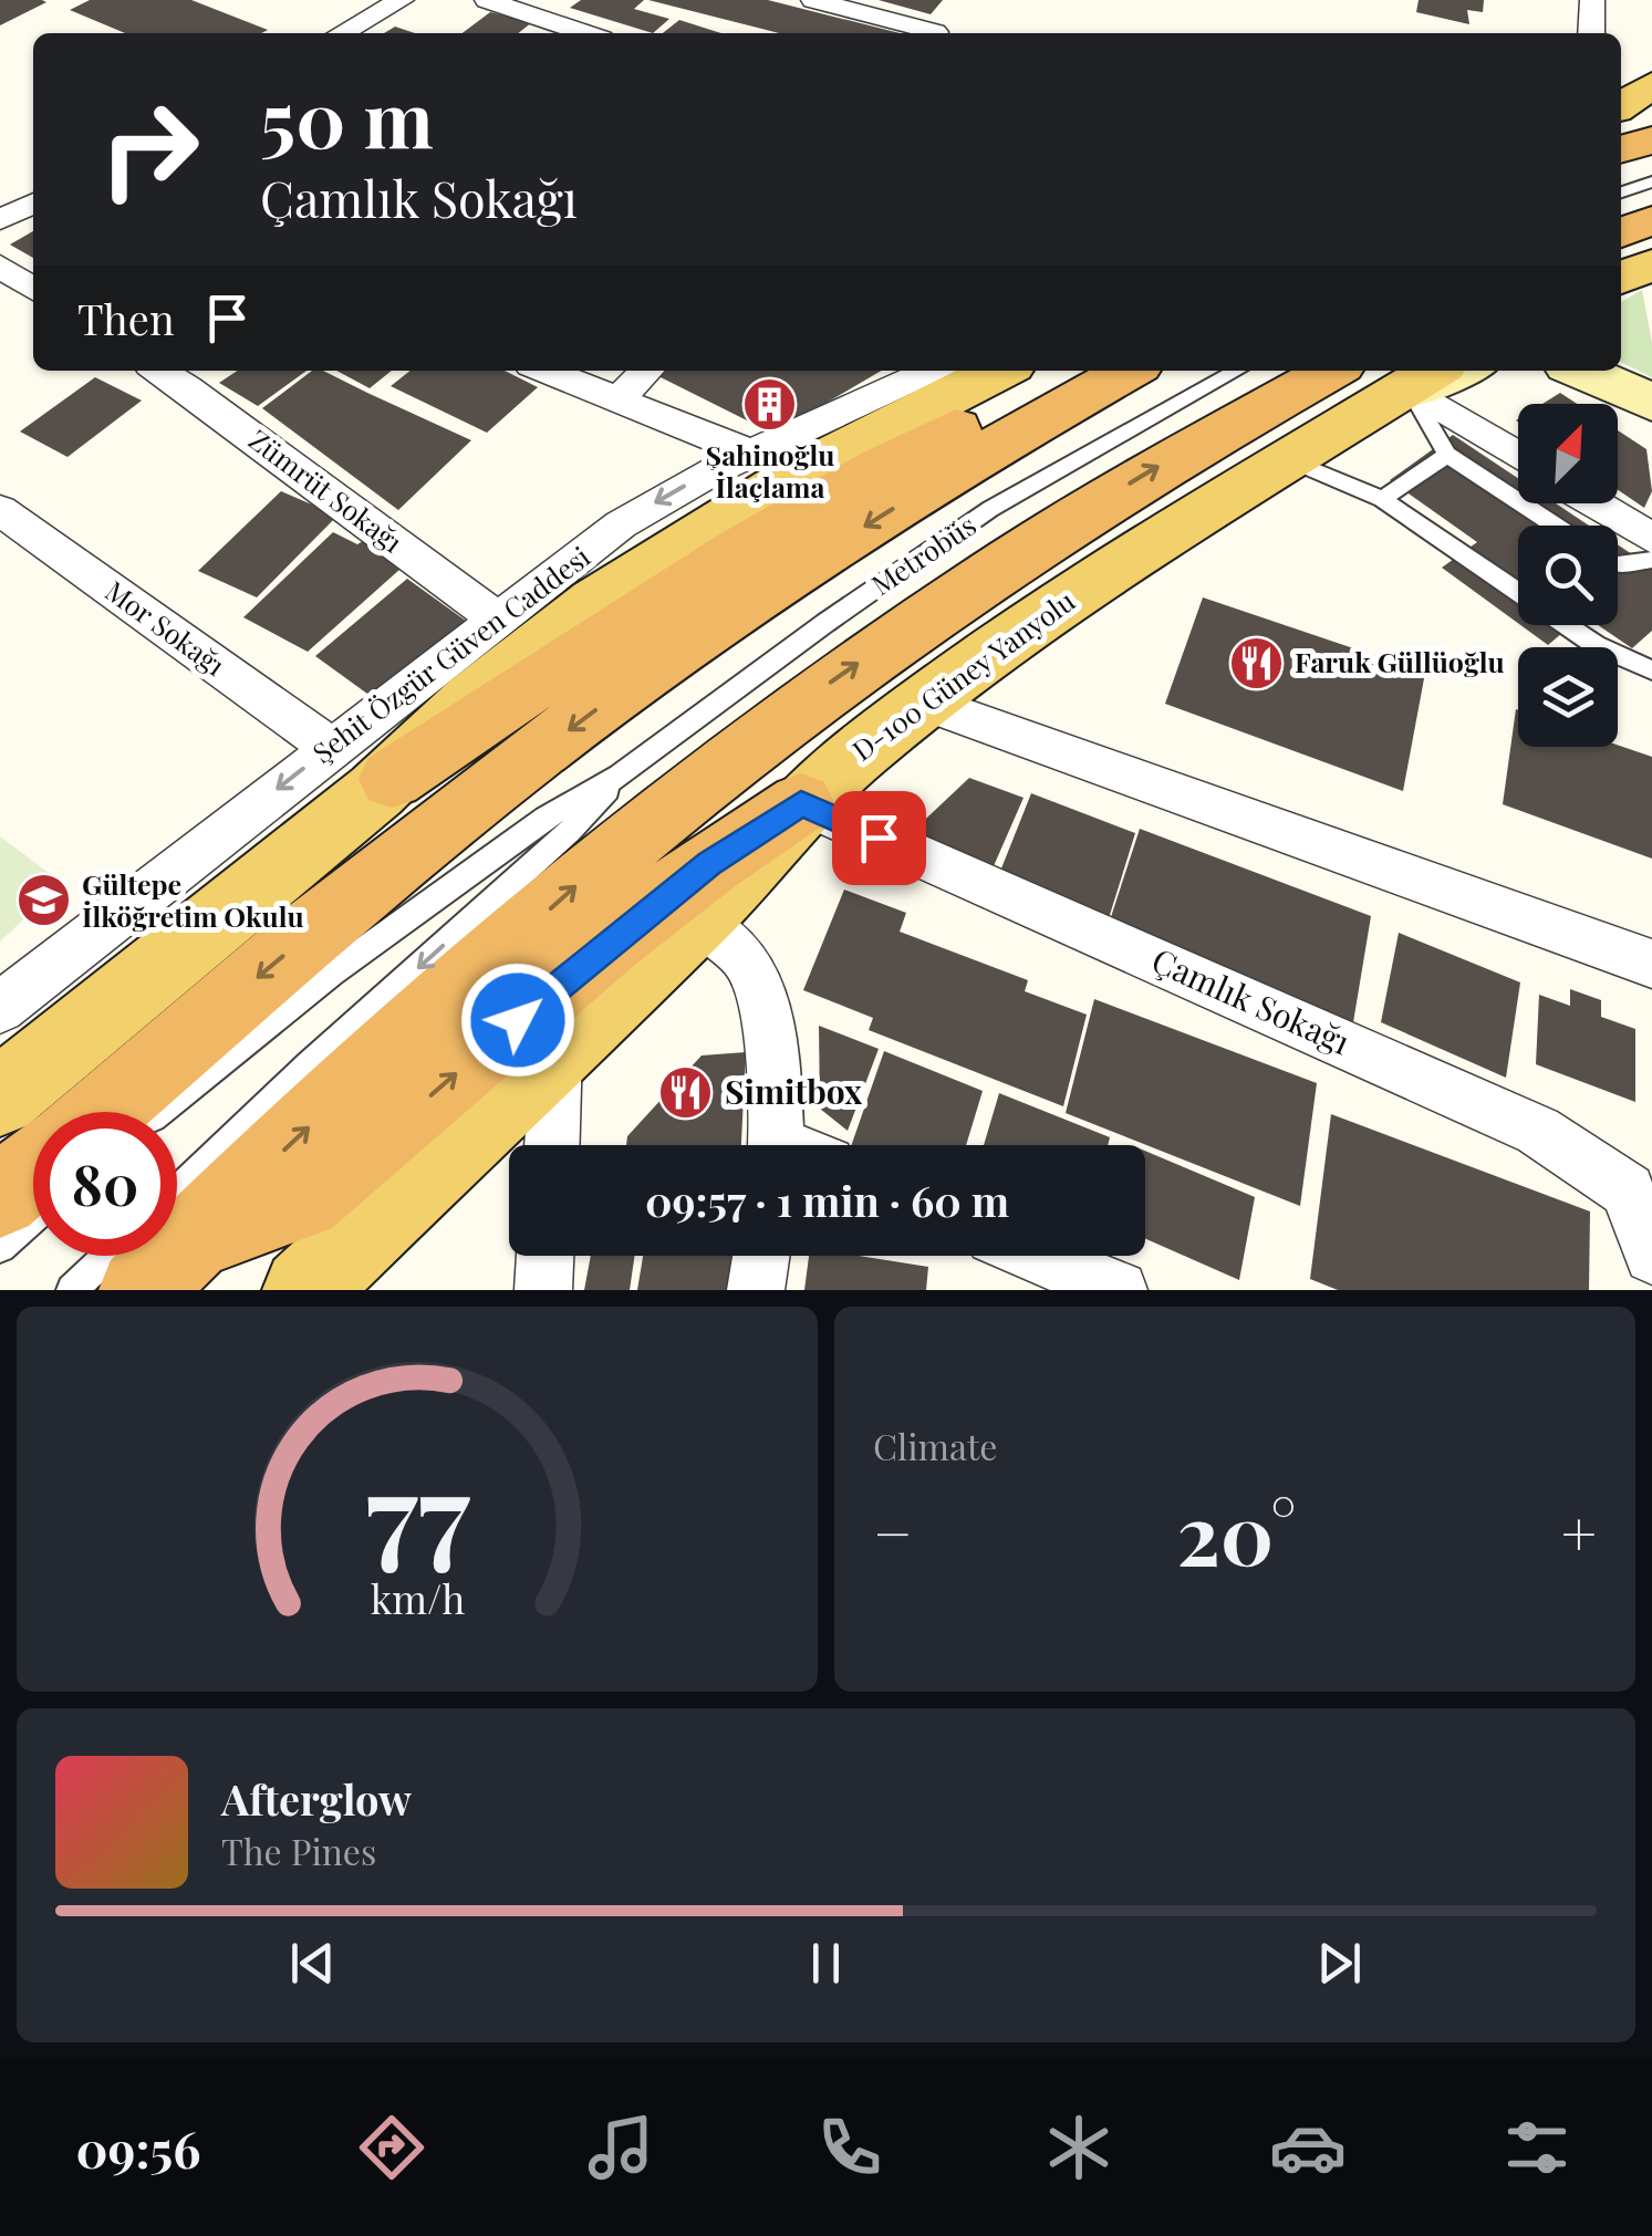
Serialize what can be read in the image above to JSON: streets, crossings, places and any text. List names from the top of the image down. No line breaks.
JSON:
{"streets":{"main road":["D-100 Güney Yanyolu"],"street":["Zümrüt Sokağı","Mor Sokağı","Şehit Özgür Güven Caddesi","Çamlık Sokağı"],"lane":["Metrobüs"]},"crossings":[["Zümrüt Sokağı","Şehit Özgür Güven Caddesi"],["Mor Sokağı","Şehit Özgür Güven Caddesi"],["D-100 Güney Yanyolu","Çamlık Sokağı"]],"one_way":["Şehit Özgür Güven Caddesi"],"places":{"building":["Şahinoğlu İlaçlama"],"restaurant":["Faruk Güllüoğlu","Simitbox"],"school or university":["Gültepe İlköğretim Okulu"]},"north":"top right","page":{"turn":["50 m","Çamlık Sokağı"],"then":"Then","limit":"80","trip":"09:57 · 1 min · 60 m","tile":"Climate","heat":["−","20°","+"],"song":["Afterglow","The Pines"],"tabs":"09:56","gauge":["77","km/h"]}}
